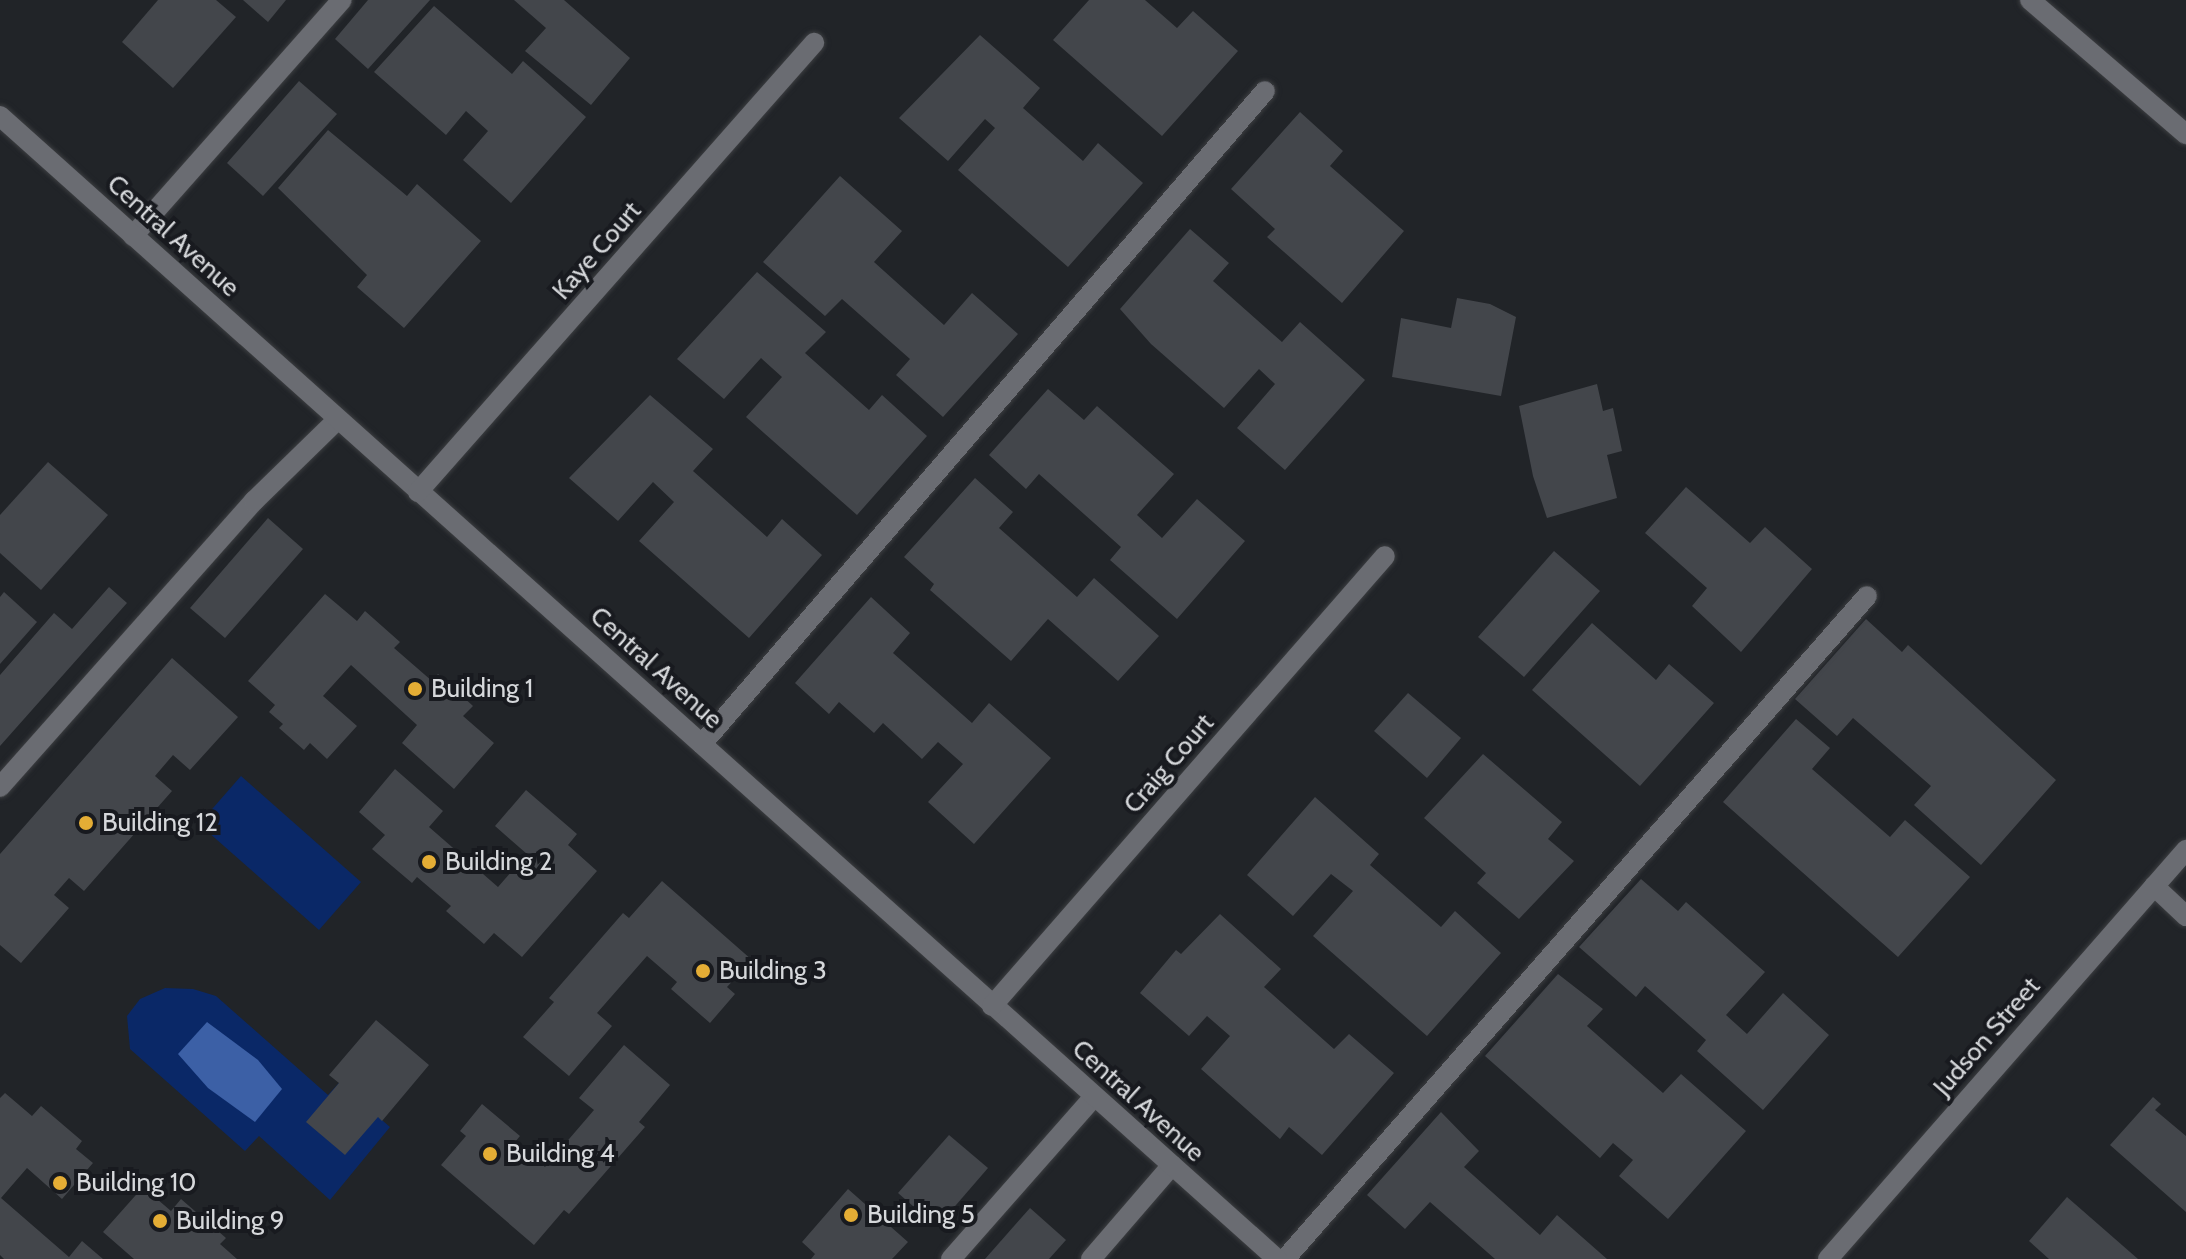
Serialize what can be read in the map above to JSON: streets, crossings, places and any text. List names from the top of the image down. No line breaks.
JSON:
{"streets":{"street":["Central Avenue","Kaye Court","Craig Court","Judson Street"]},"crossings":[["Central Avenue","Kaye Court"],["Central Avenue","Craig Court"]],"places":["Building 1","Building 12","Building 2","Building 3","Building 4","Building 10","Building 5","Building 9"]}
